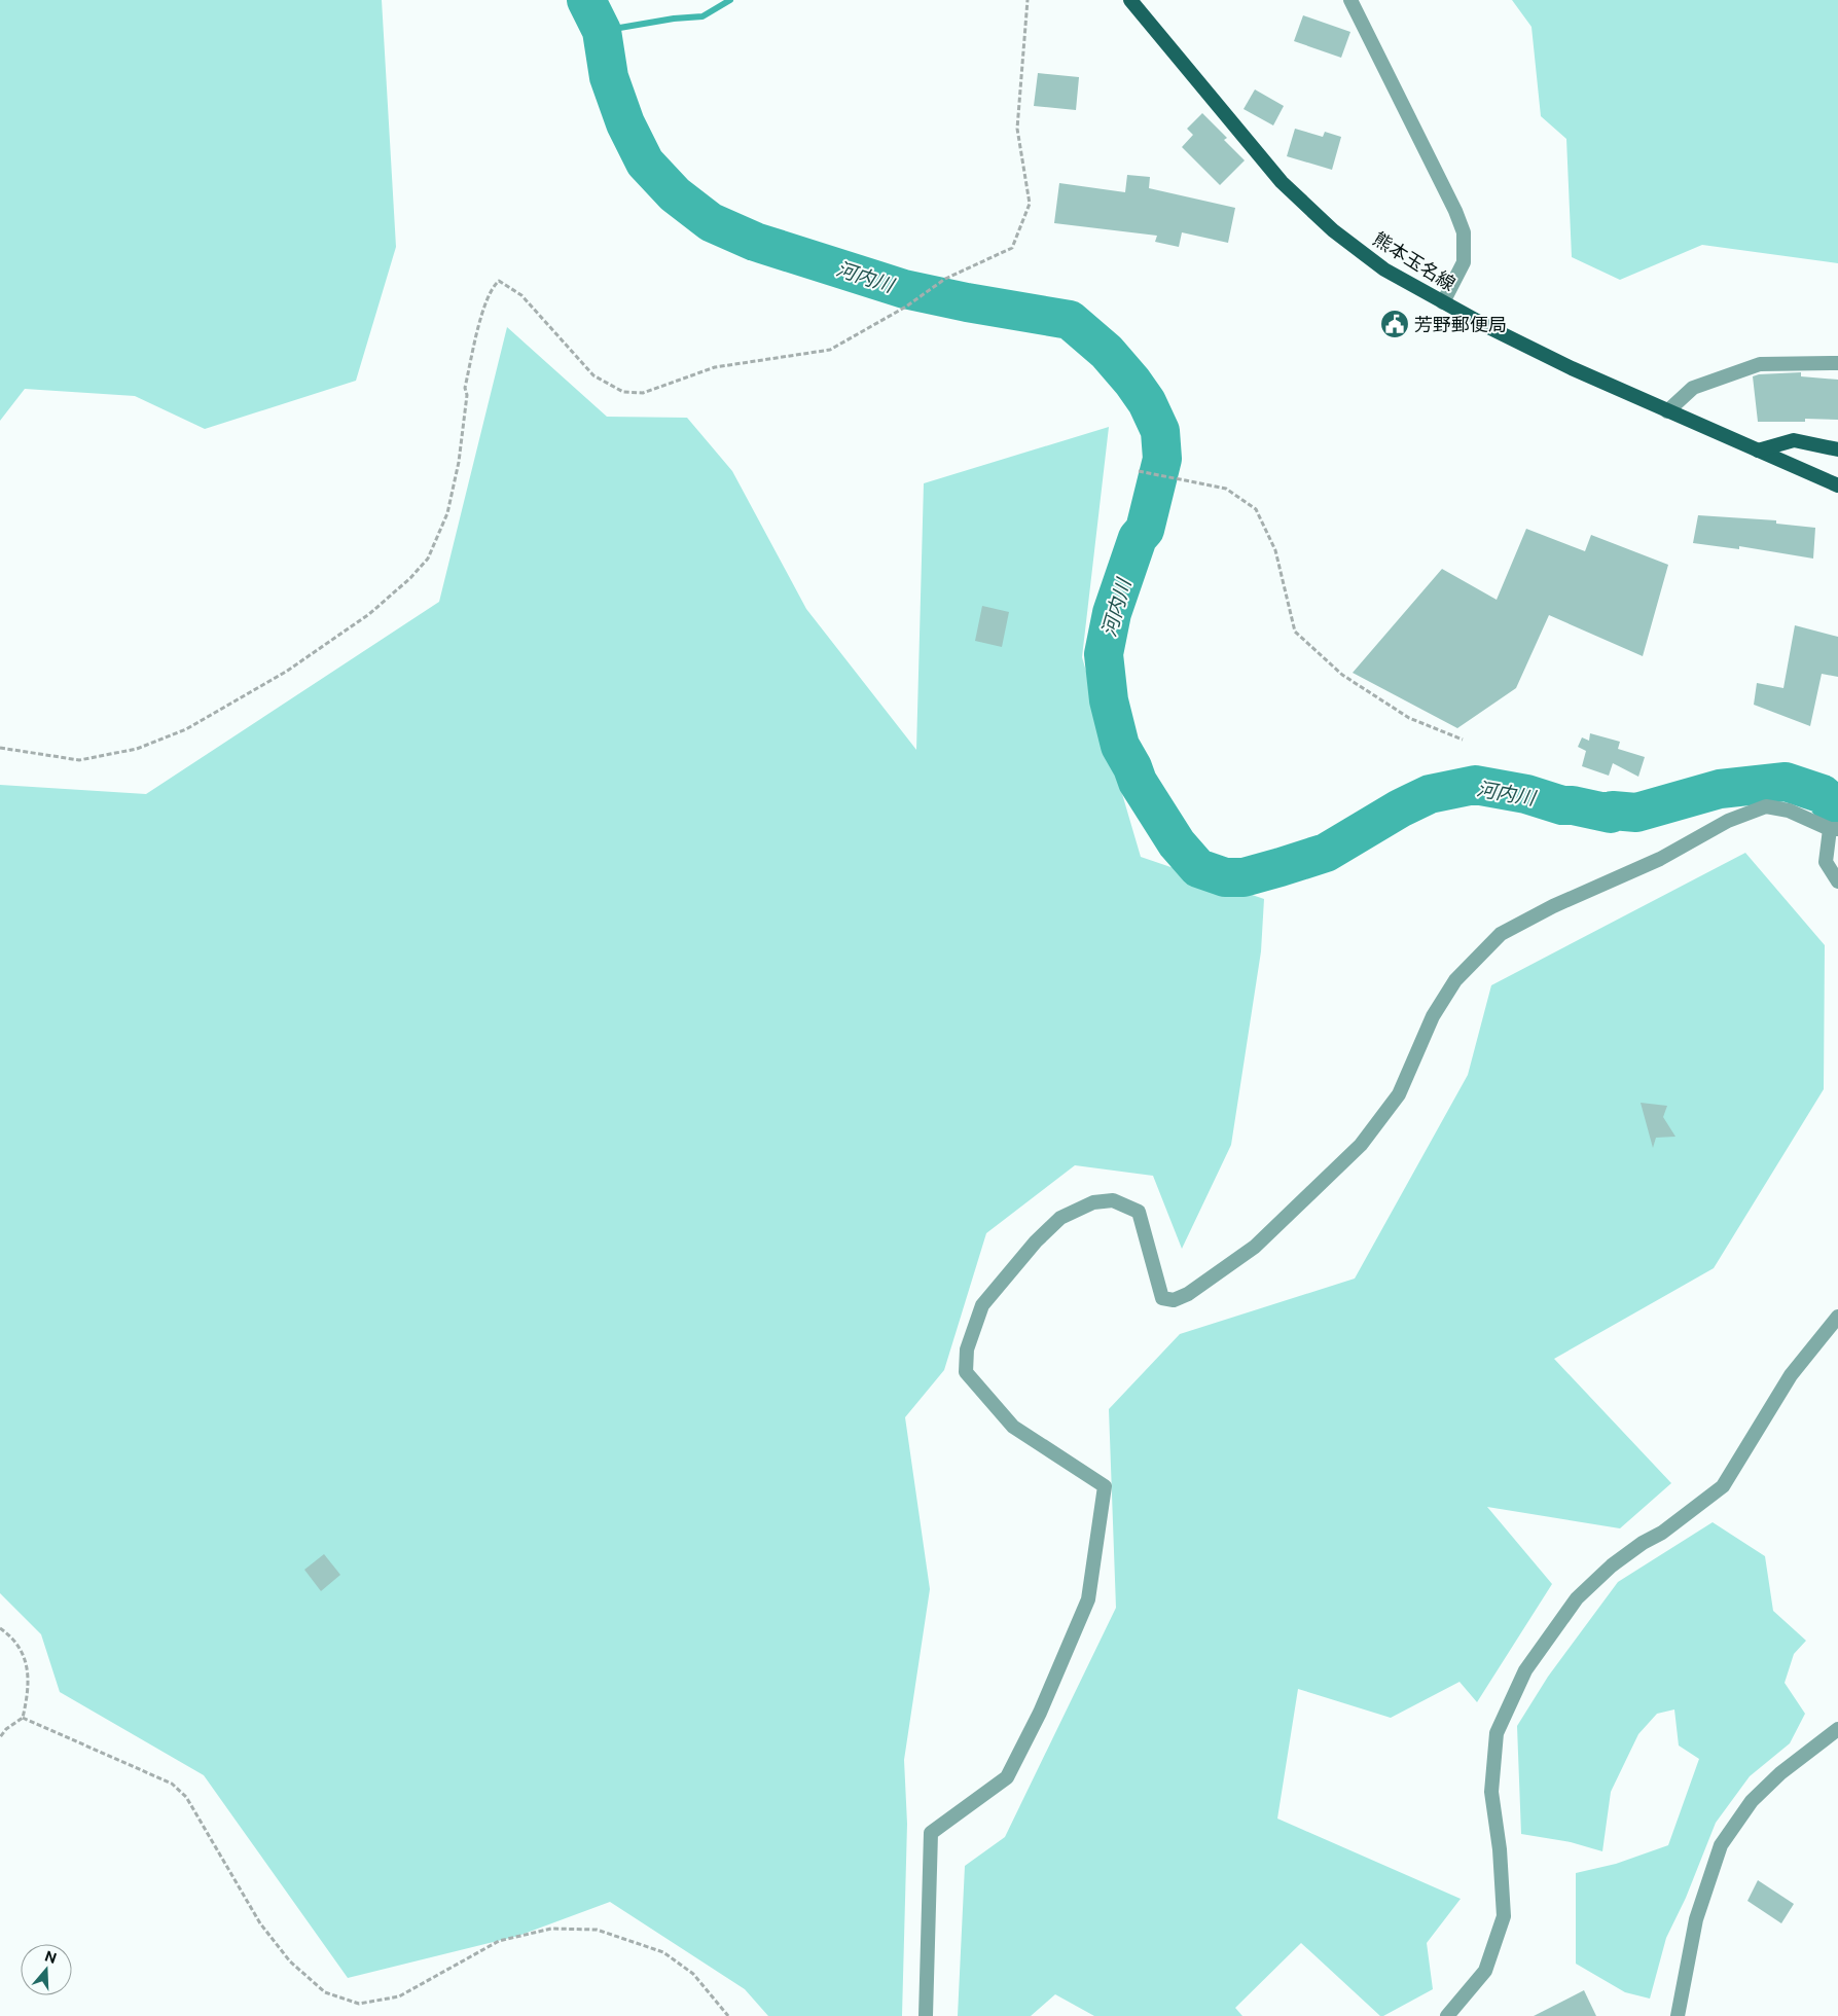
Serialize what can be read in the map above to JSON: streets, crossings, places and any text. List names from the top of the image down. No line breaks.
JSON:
{"streets":{"main road":["熊本玉名線"]},"water":["河内川"],"places":{"public building":["芳野郵便局"]},"north":"top"}
